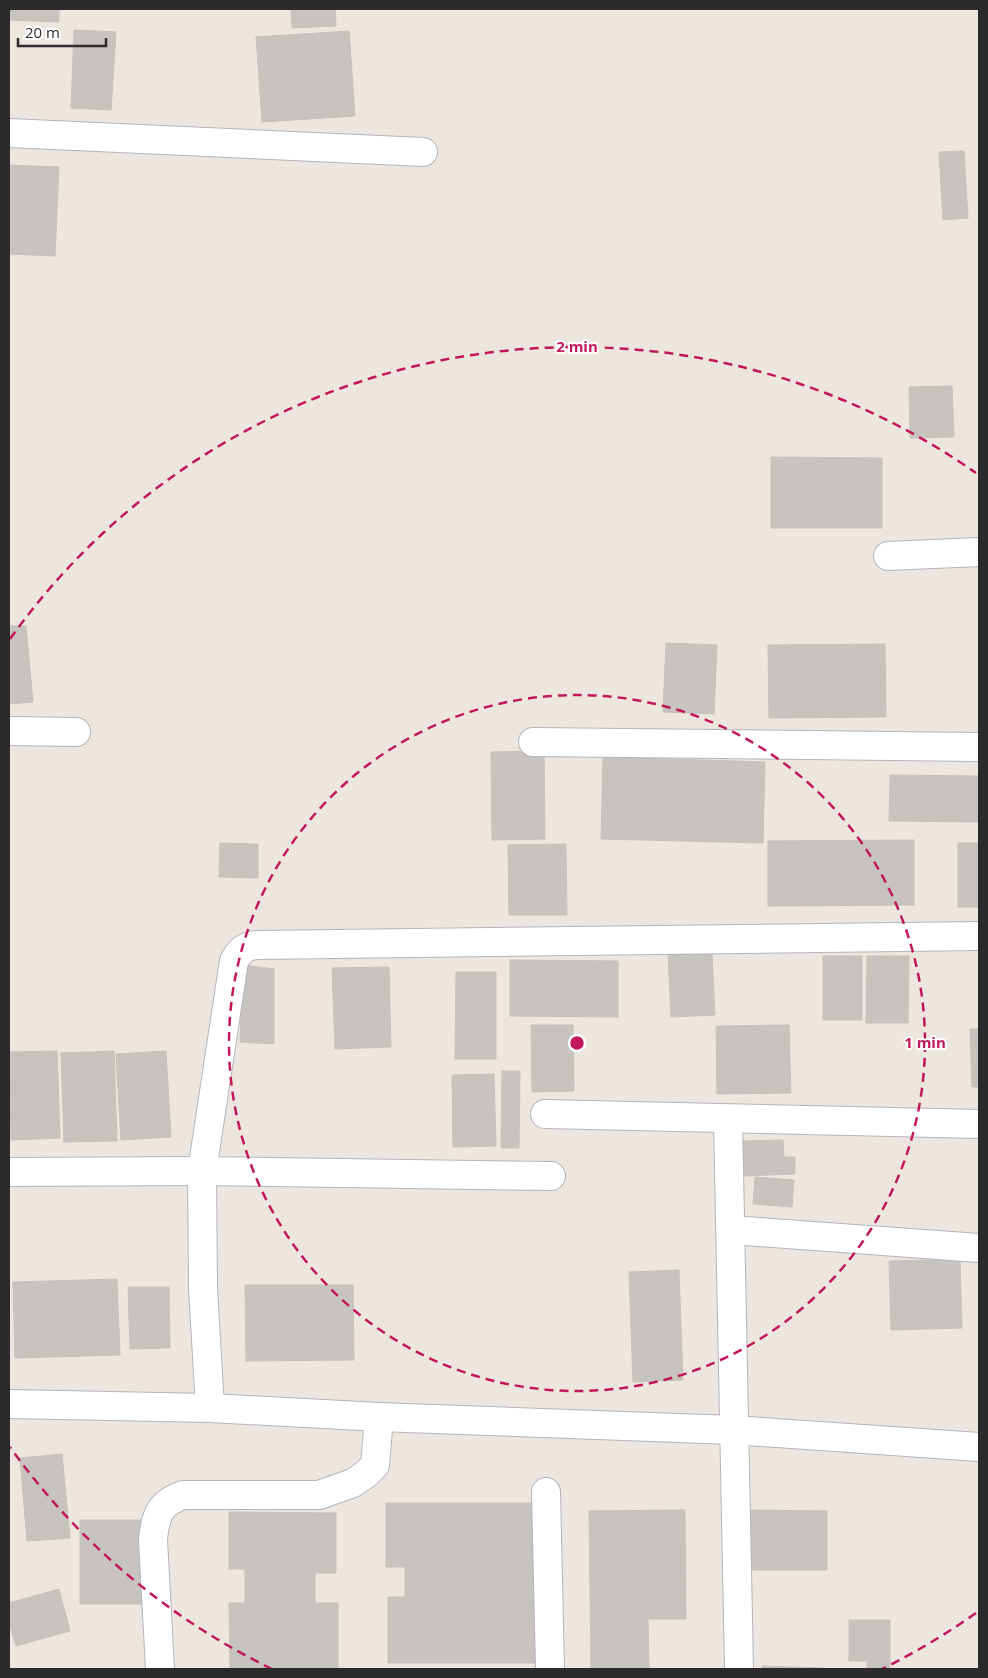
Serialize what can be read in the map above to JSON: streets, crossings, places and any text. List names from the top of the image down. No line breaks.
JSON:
{"scale_bar":"20 m","rings":["2 min","1 min"]}
